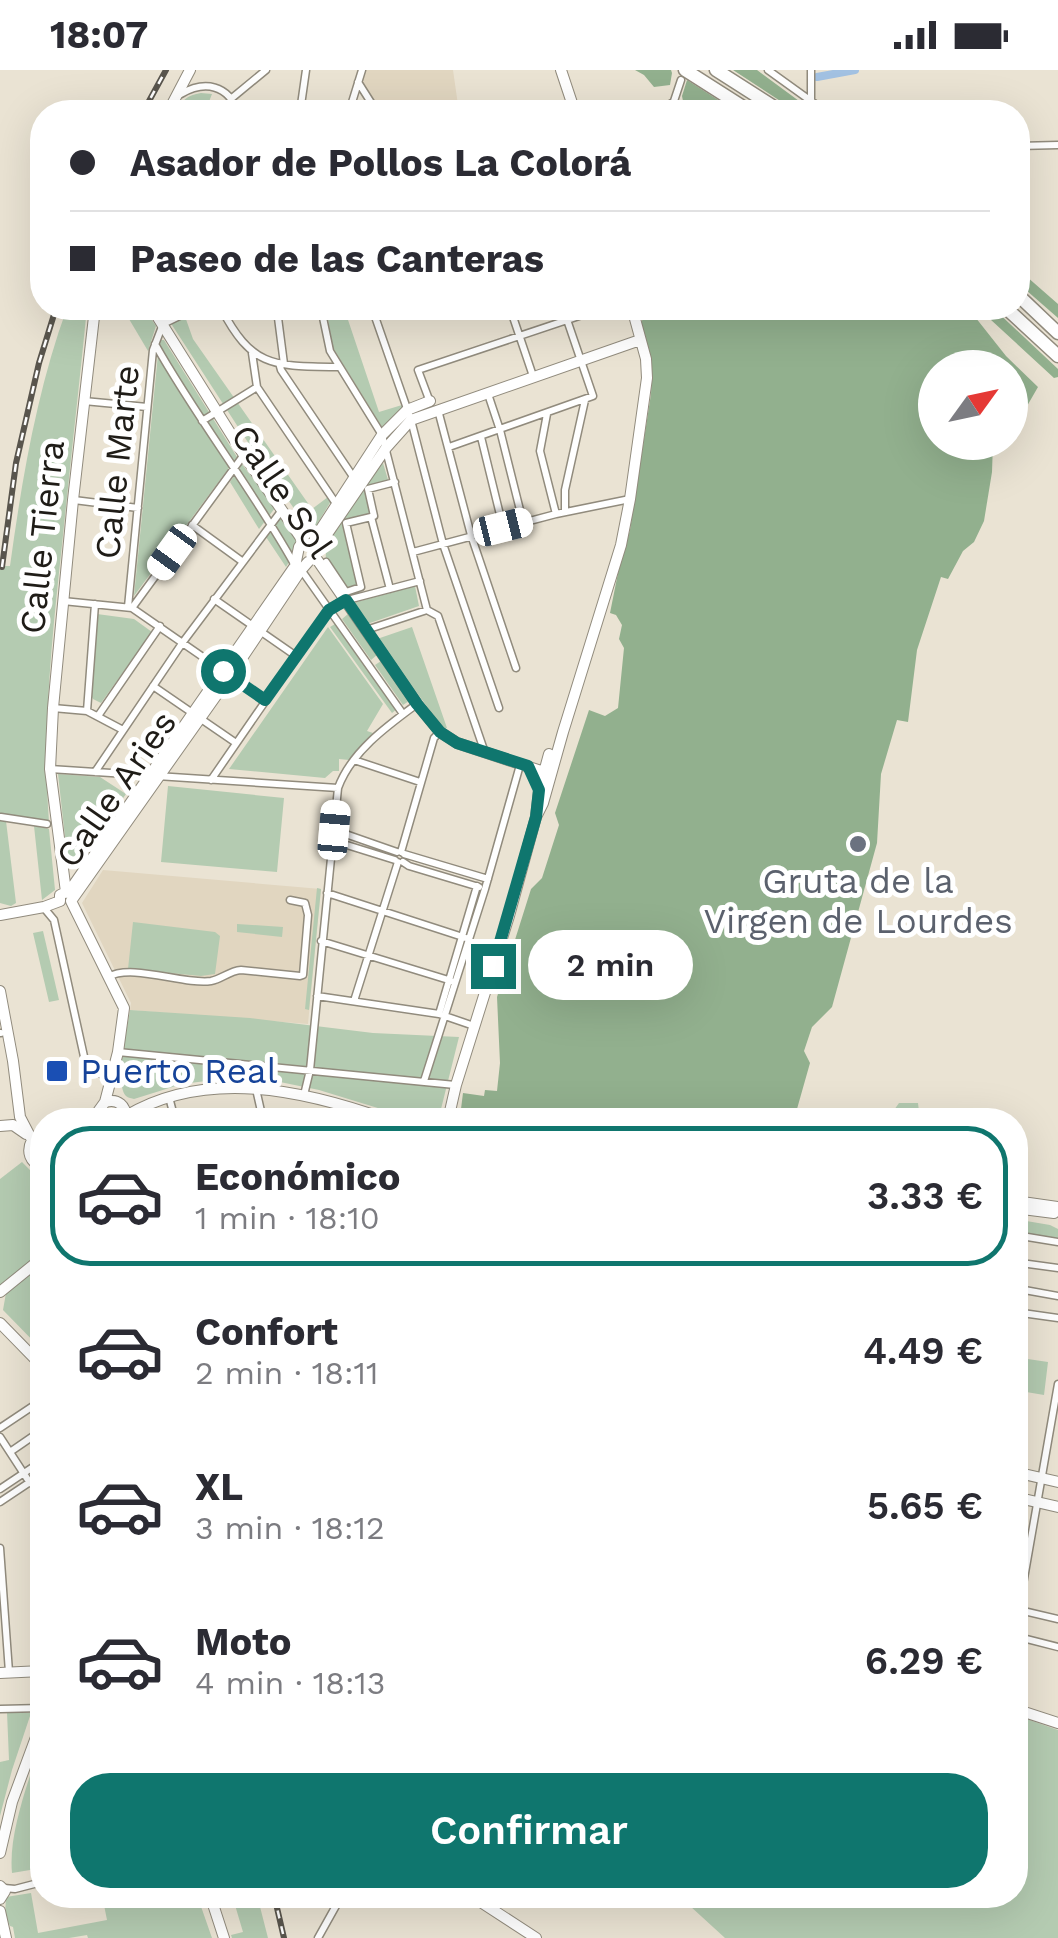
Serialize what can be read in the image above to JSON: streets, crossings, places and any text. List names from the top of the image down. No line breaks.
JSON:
{"streets":{"street":["Calle Marte","Calle Sol","Calle Tierra","Calle Aries"]},"crossings":[["Calle Marte","Calle Sol"],["Calle Sol","Calle Aries"],["Calle Tierra","Calle Aries"]],"places":{"other":["Gruta de la Virgen de Lourdes"],"transit":["Puerto Real"]},"north":"top right","page":{"status":"18:07","banner":["Asador de Pollos La Colorá","Paseo de las Canteras"],"bubble":"2 min","list":[{"name":"Económico","note":"1 min · 18:10","value":"3.33 €"},{"name":"Confort","note":"2 min · 18:11","value":"4.49 €"},{"name":"XL","note":"3 min · 18:12","value":"5.65 €"},{"name":"Moto","note":"4 min · 18:13","value":"6.29 €"}],"buttons":"Confirmar"}}
